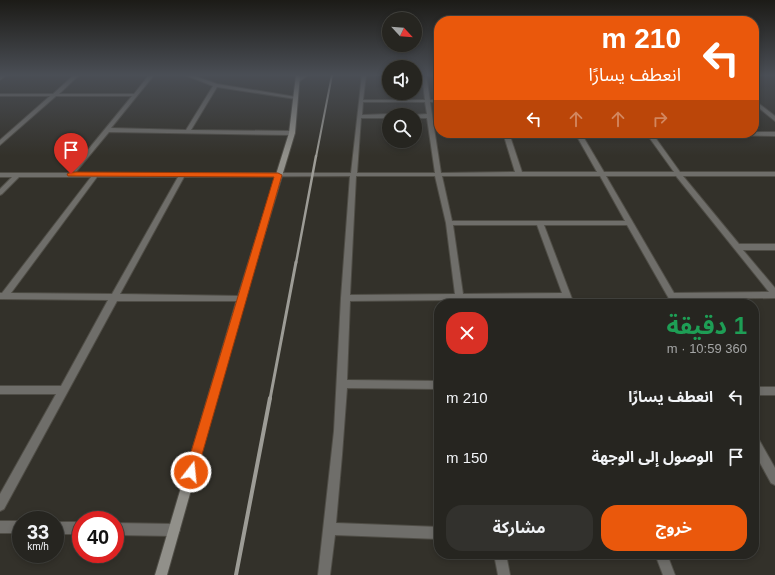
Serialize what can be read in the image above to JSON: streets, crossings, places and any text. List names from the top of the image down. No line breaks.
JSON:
{"north":"bottom right","page":{"turn":["210 m","انعطف يسارًا"],"heading":["1 دقيقة","360 m · 10:59"],"list":[{"name":"انعطف يسارًا","value":"210 m"},{"name":"الوصول إلى الوجهة","value":"150 m"}],"buttons":["خروج","مشاركة"],"speed":"33 km/h","limit":"40"}}
